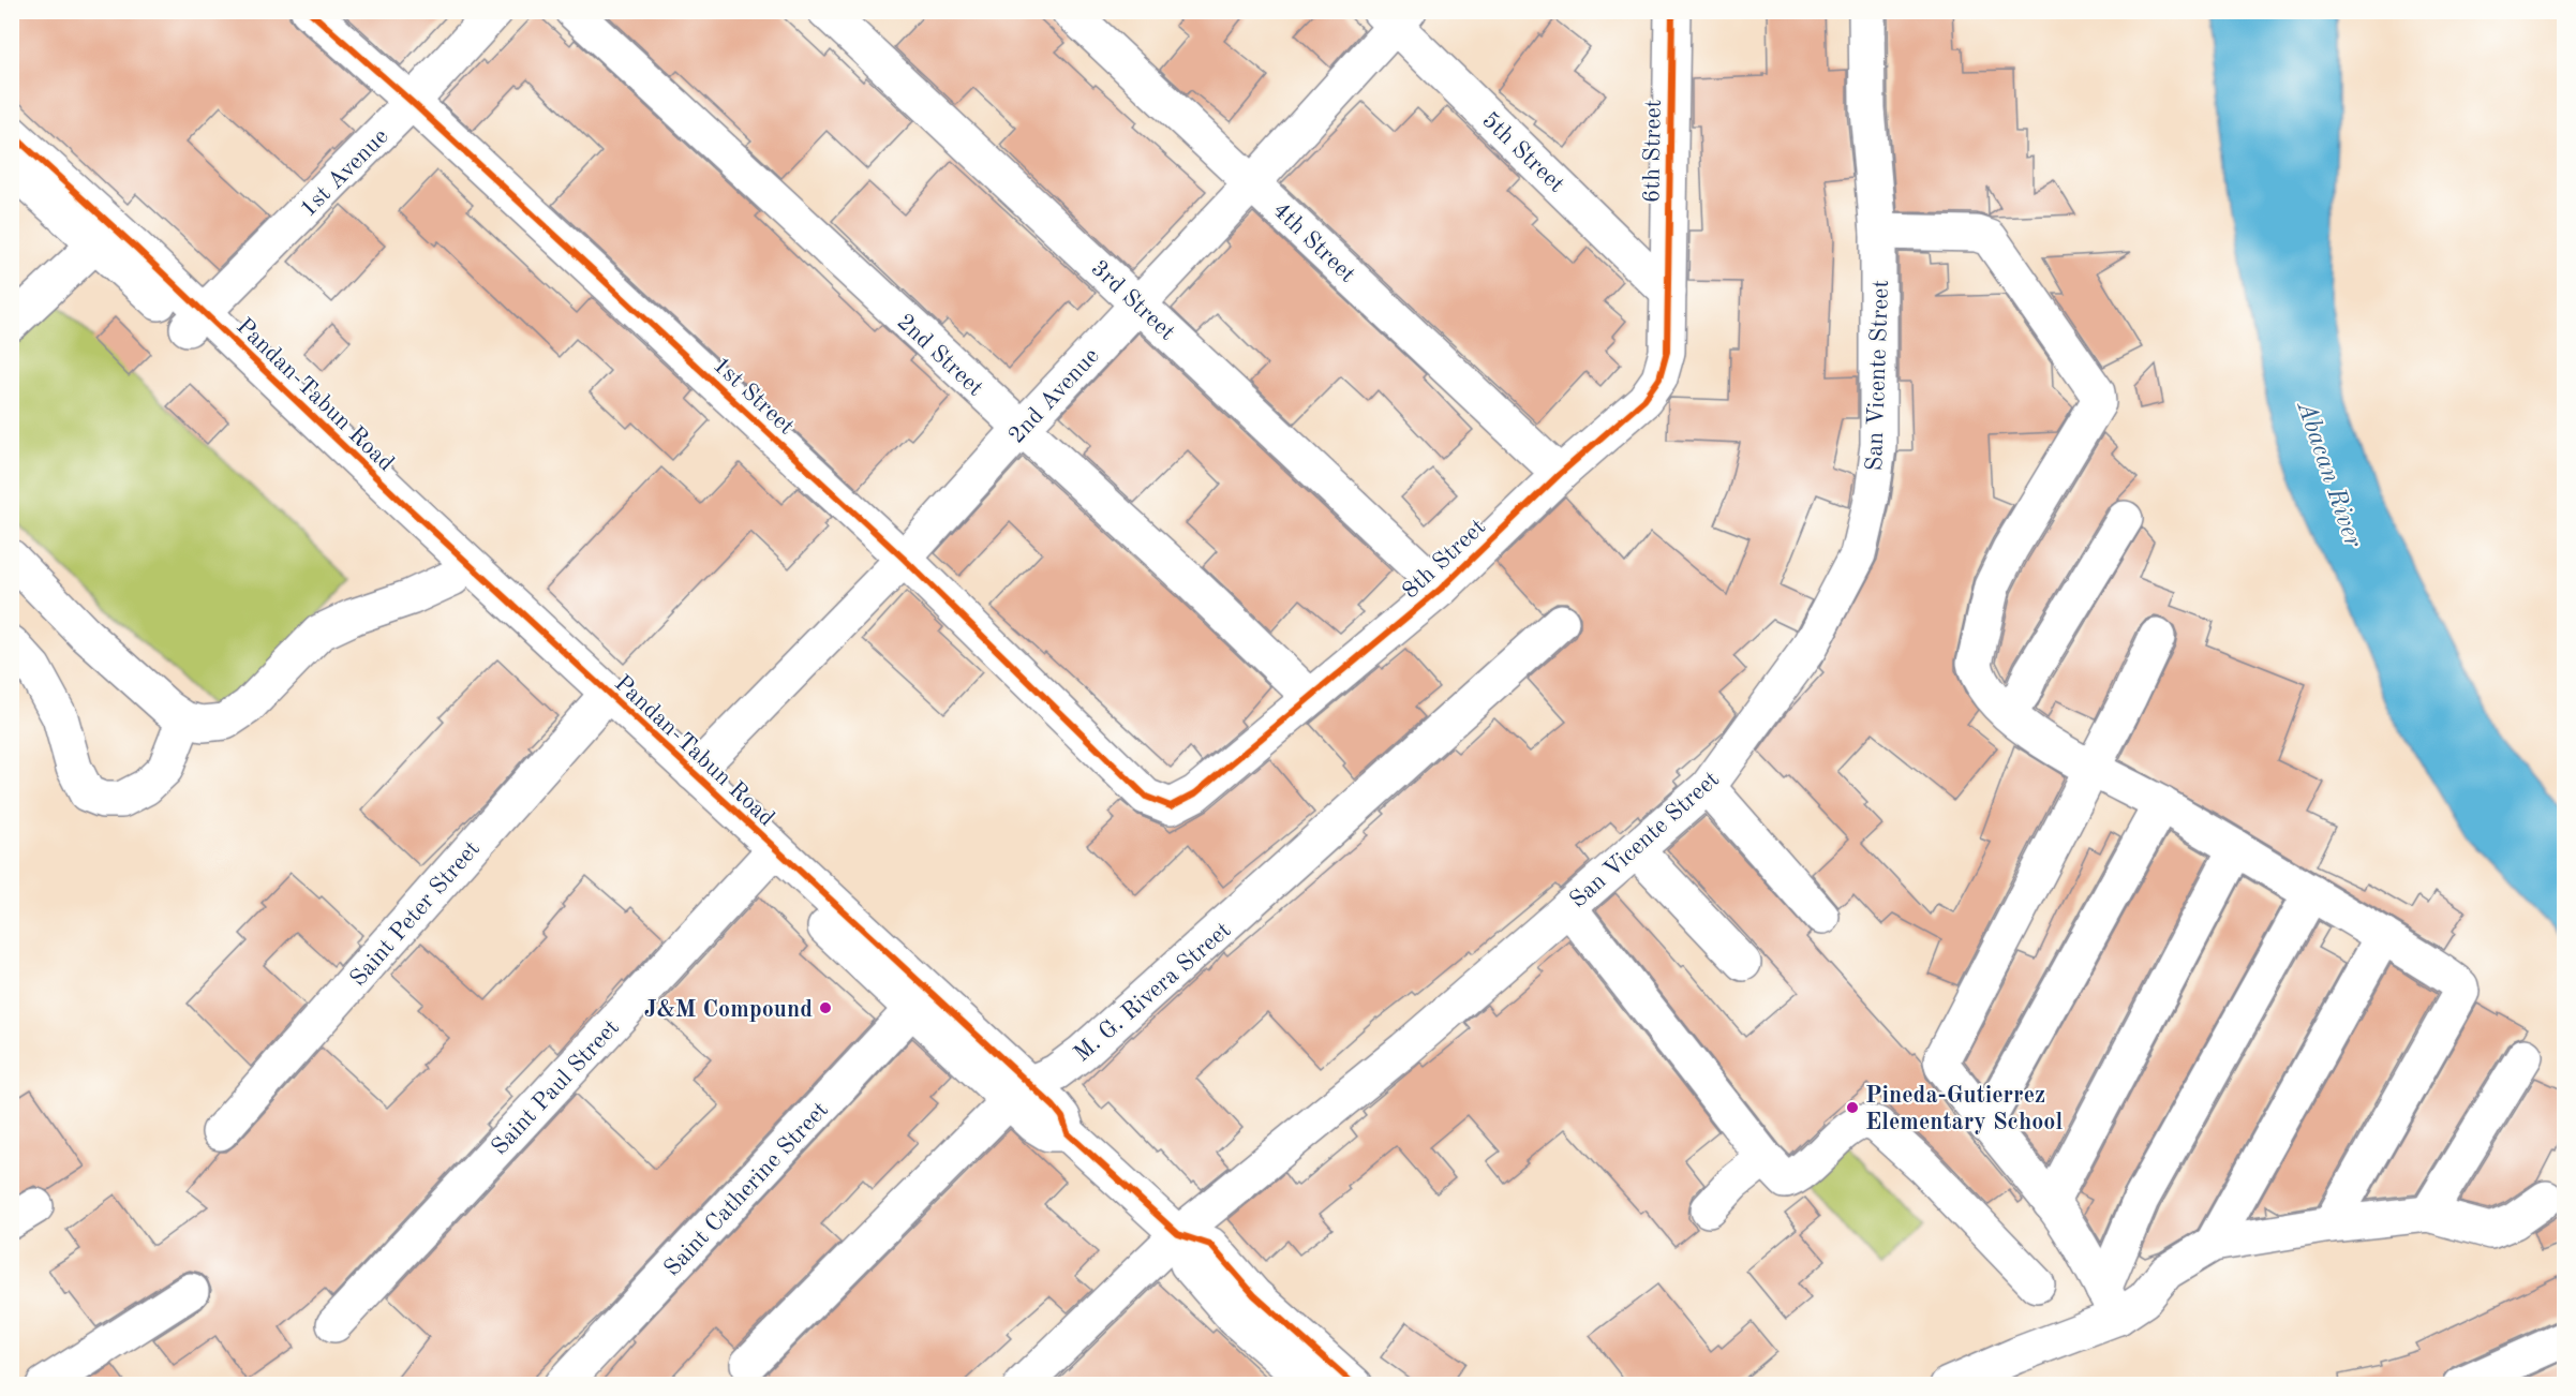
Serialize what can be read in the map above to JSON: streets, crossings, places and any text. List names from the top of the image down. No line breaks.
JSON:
{"streets":{"street":["5th Street","6th Street","1st Avenue","4th Street","3rd Street","2nd Street","San Vicente Street","Pandan-Tabun Road","1st Street","2nd Avenue","8th Street","Saint Peter Street","M. G. Rivera Street","Saint Paul Street","Saint Catherine Street"]},"crossings":[["5th Street","6th Street"],["5th Street","2nd Avenue"],["5th Street","8th Street"],["6th Street","8th Street"],["1st Avenue","Pandan-Tabun Road"],["1st Avenue","1st Street"],["4th Street","2nd Avenue"],["4th Street","8th Street"],["3rd Street","2nd Avenue"],["3rd Street","8th Street"],["2nd Street","2nd Avenue"],["2nd Street","8th Street"],["San Vicente Street","Pandan-Tabun Road"],["Pandan-Tabun Road","2nd Avenue"],["Pandan-Tabun Road","Saint Peter Street"],["Pandan-Tabun Road","M. G. Rivera Street"],["Pandan-Tabun Road","Saint Paul Street"],["Pandan-Tabun Road","Saint Catherine Street"],["1st Street","2nd Avenue"],["1st Street","8th Street"]],"water":["Abacan River"],"places":["J&M Compound","Pineda-Gutierrez Elementary School"]}
